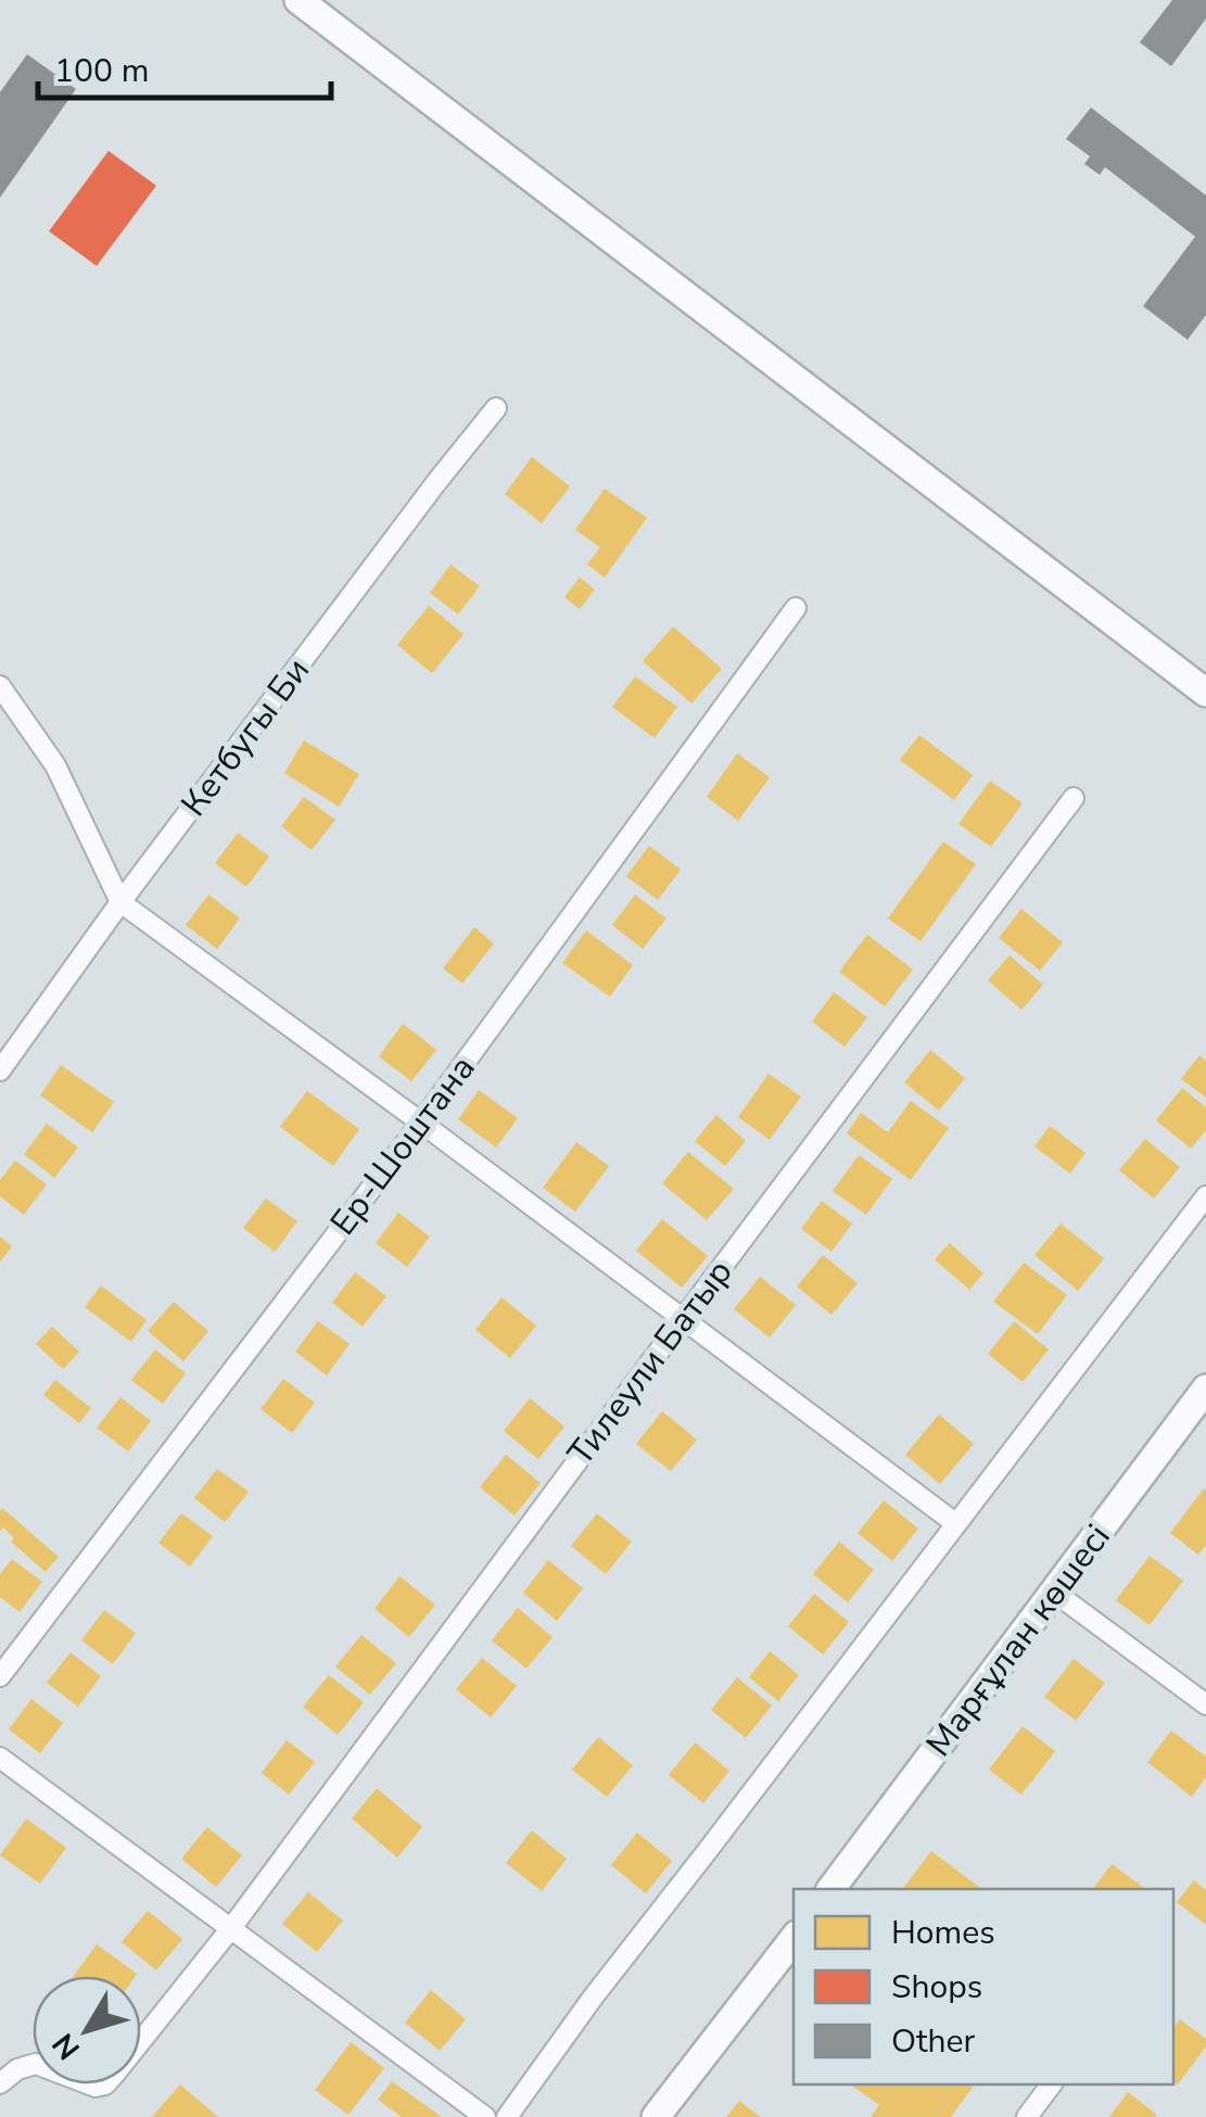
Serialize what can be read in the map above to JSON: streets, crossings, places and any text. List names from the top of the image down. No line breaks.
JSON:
{"streets":{"main road":["Марғұлан көшесі"],"street":["Кетбугы Би","Ер-Шоштана","Тилеули Батыр"]},"legend":["Homes","Shops","Other"],"scale_bar":"100 m","north":"bottom left"}
